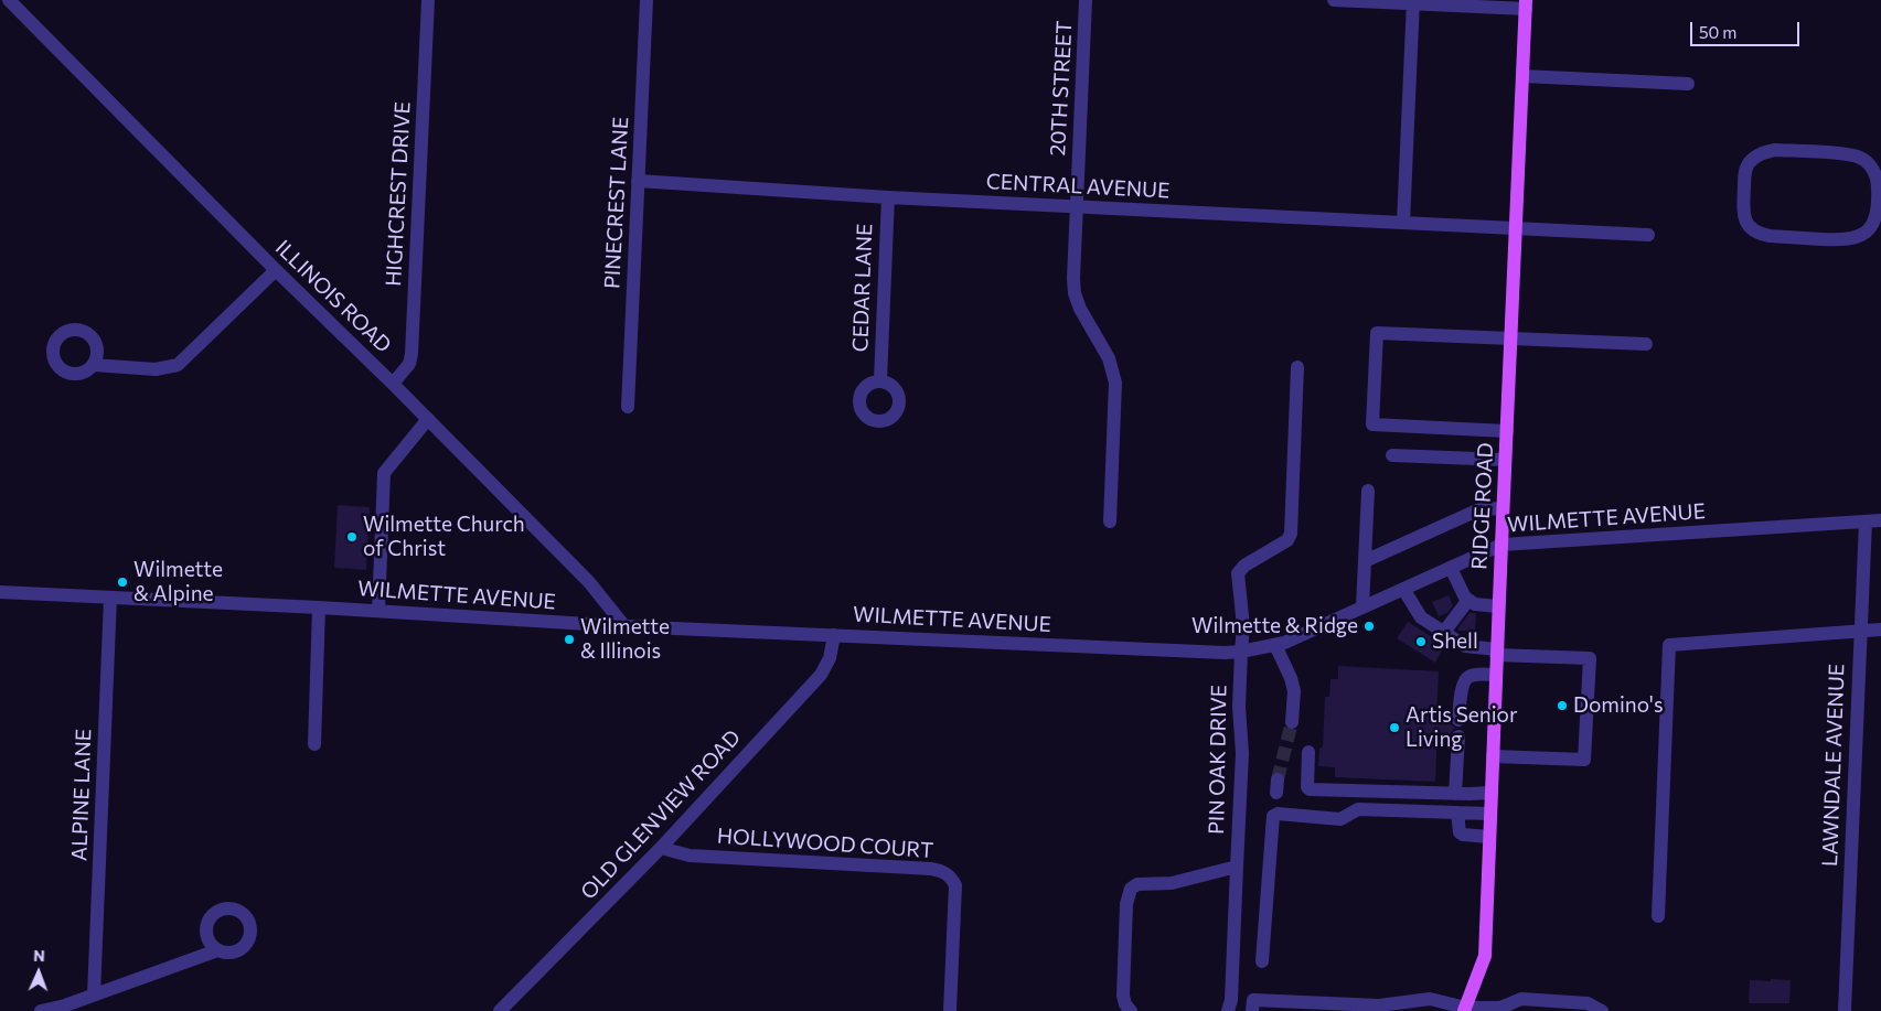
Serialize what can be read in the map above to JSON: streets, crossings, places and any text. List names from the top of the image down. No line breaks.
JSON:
{"streets":{"main road":["RIDGE ROAD"],"street":["20TH STREET","CENTRAL AVENUE","HIGHCREST DRIVE","PINECREST LANE","CEDAR LANE","ILLINOIS ROAD","WILMETTE AVENUE","PIN OAK DRIVE","LAWNDALE AVENUE","ALPINE LANE","OLD GLENVIEW ROAD","HOLLYWOOD COURT"]},"crossings":[["20TH STREET","CENTRAL AVENUE"],["CENTRAL AVENUE","PINECREST LANE"],["CENTRAL AVENUE","CEDAR LANE"],["CENTRAL AVENUE","RIDGE ROAD"],["HIGHCREST DRIVE","ILLINOIS ROAD"],["ILLINOIS ROAD","WILMETTE AVENUE"],["RIDGE ROAD","WILMETTE AVENUE"],["WILMETTE AVENUE","PIN OAK DRIVE"],["WILMETTE AVENUE","LAWNDALE AVENUE"],["WILMETTE AVENUE","ALPINE LANE"],["WILMETTE AVENUE","OLD GLENVIEW ROAD"],["OLD GLENVIEW ROAD","HOLLYWOOD COURT"]],"places":["Wilmette Church of Christ","Wilmette & Alpine","Wilmette & Ridge","Wilmette & Illinois","Shell","Domino's","Artis Senior Living"],"scale_bar":"50 m","north":"top"}
